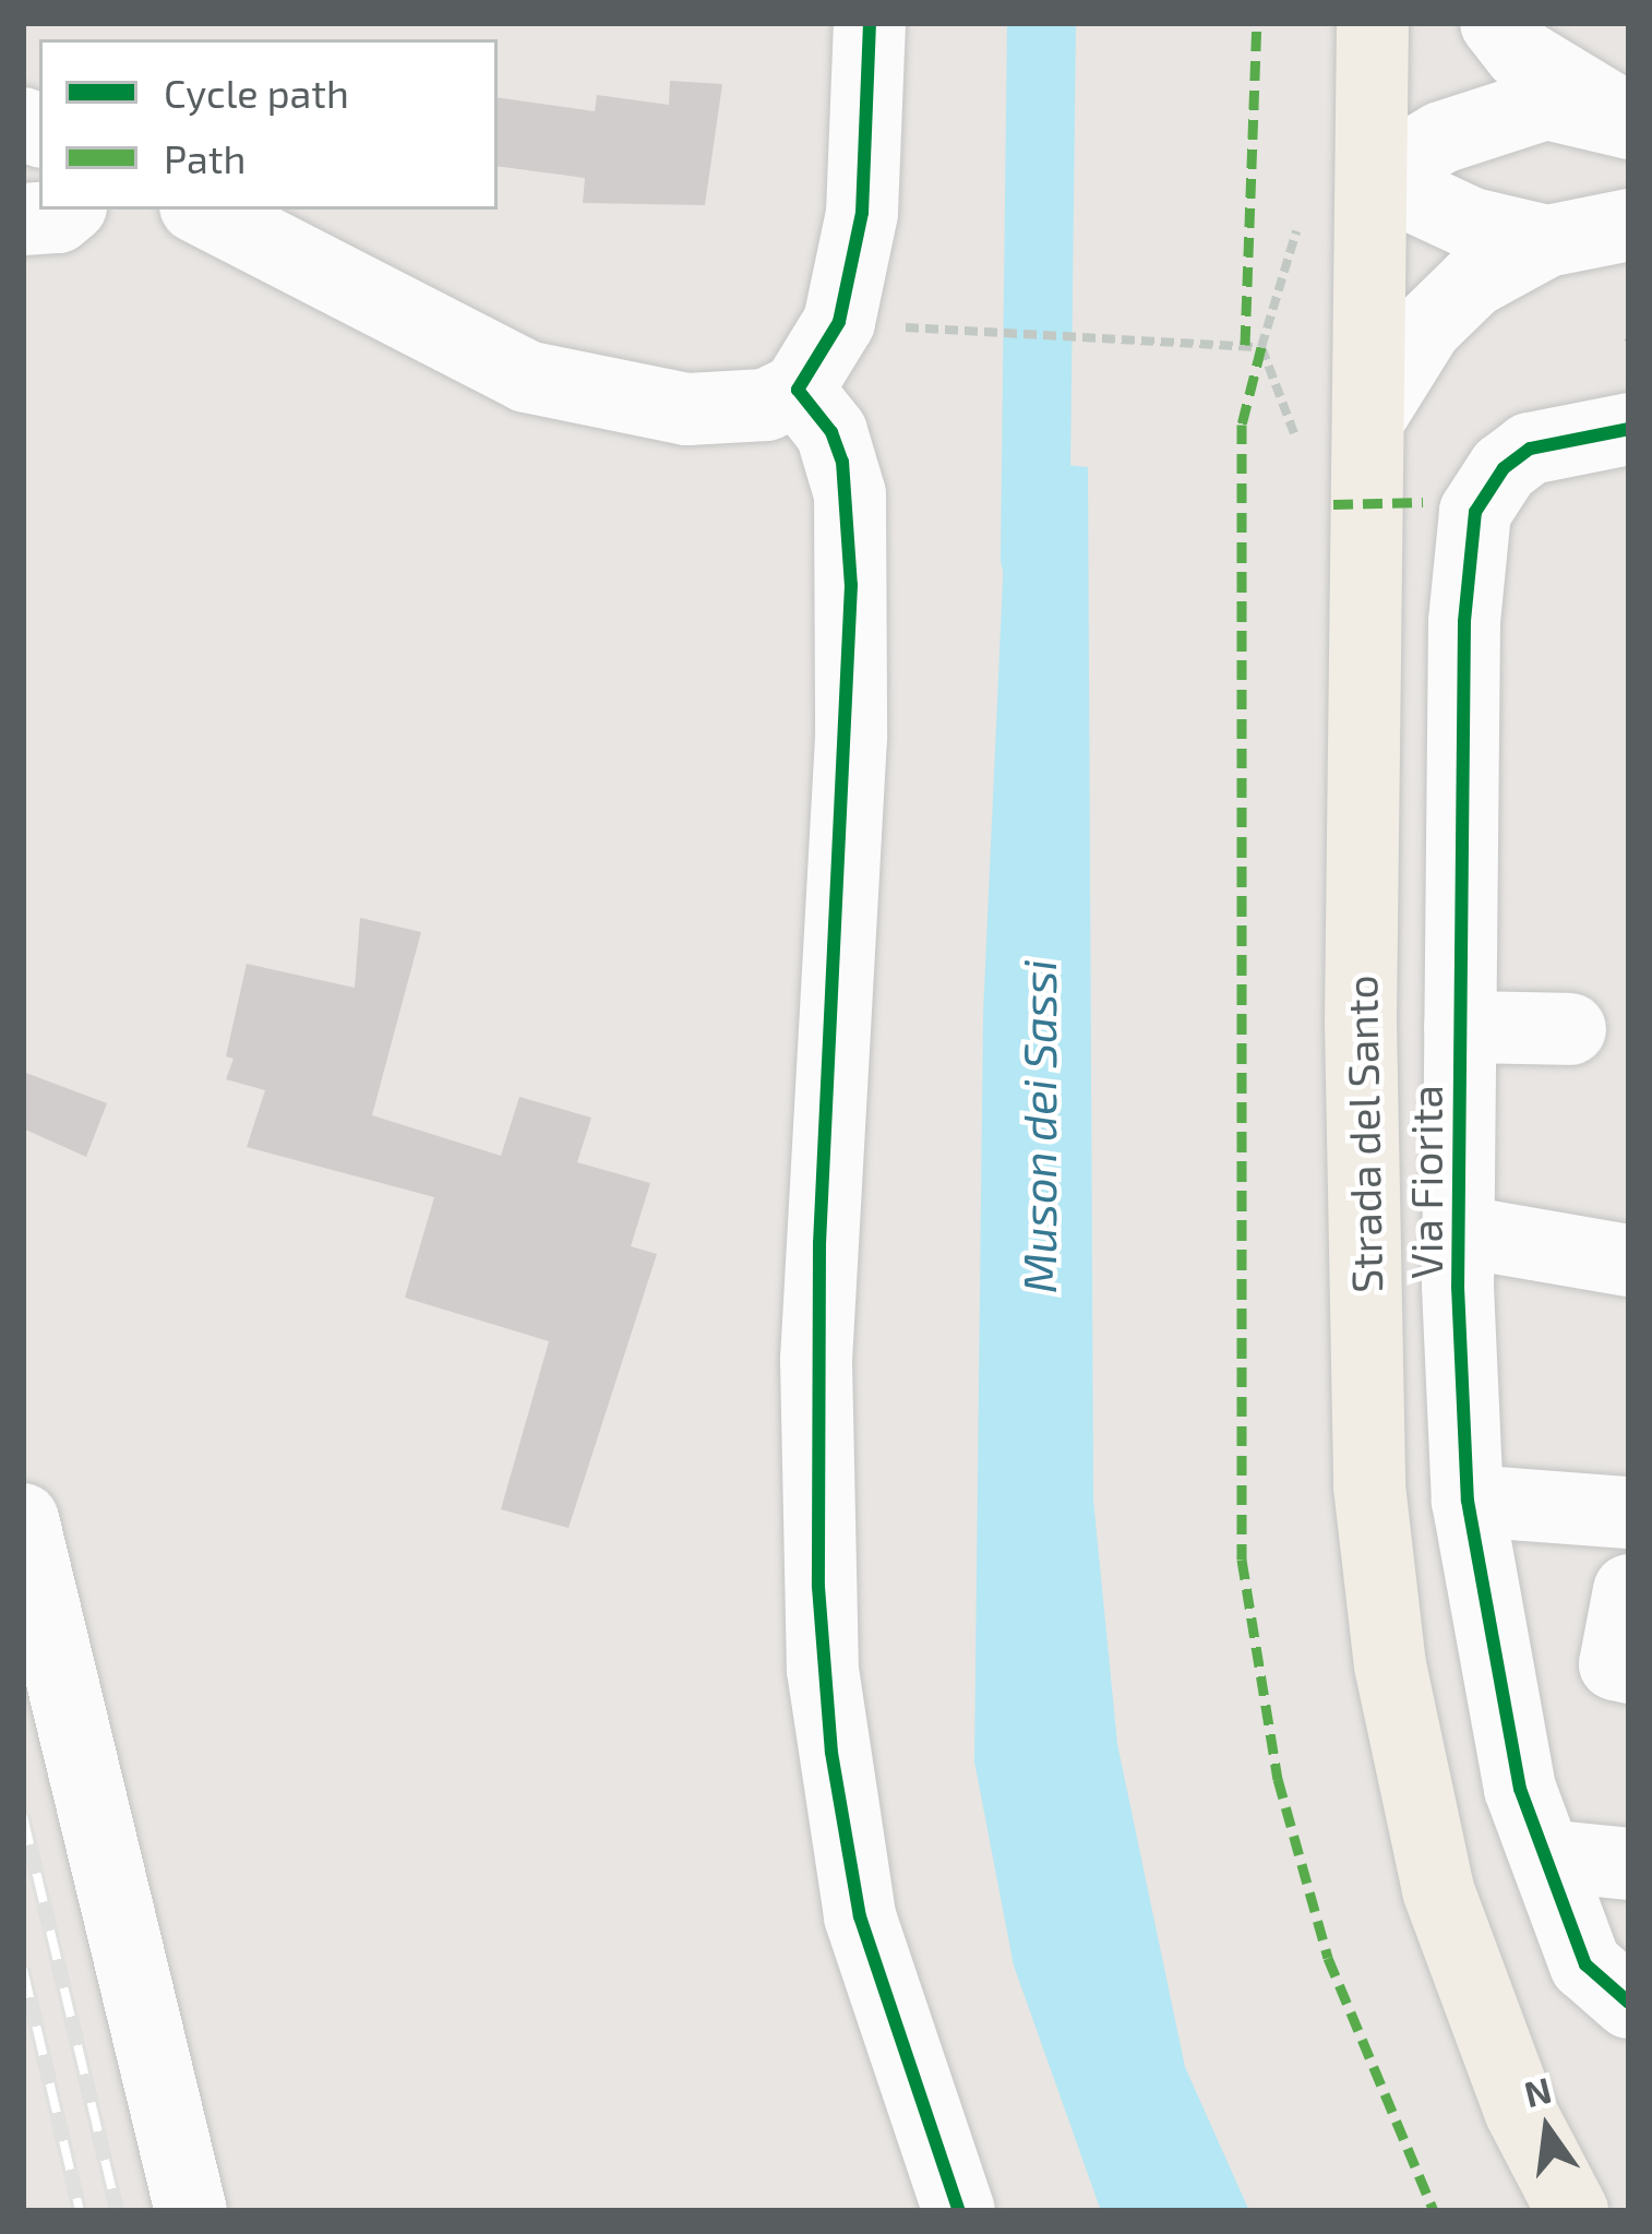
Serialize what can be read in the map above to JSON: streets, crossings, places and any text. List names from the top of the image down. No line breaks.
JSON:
{"streets":{"main road":["Strada del Santo"],"street":["Via Fiorita"]},"water":["Muson dei Sassi"],"legend":["Cycle path","Path"],"north":"top"}
